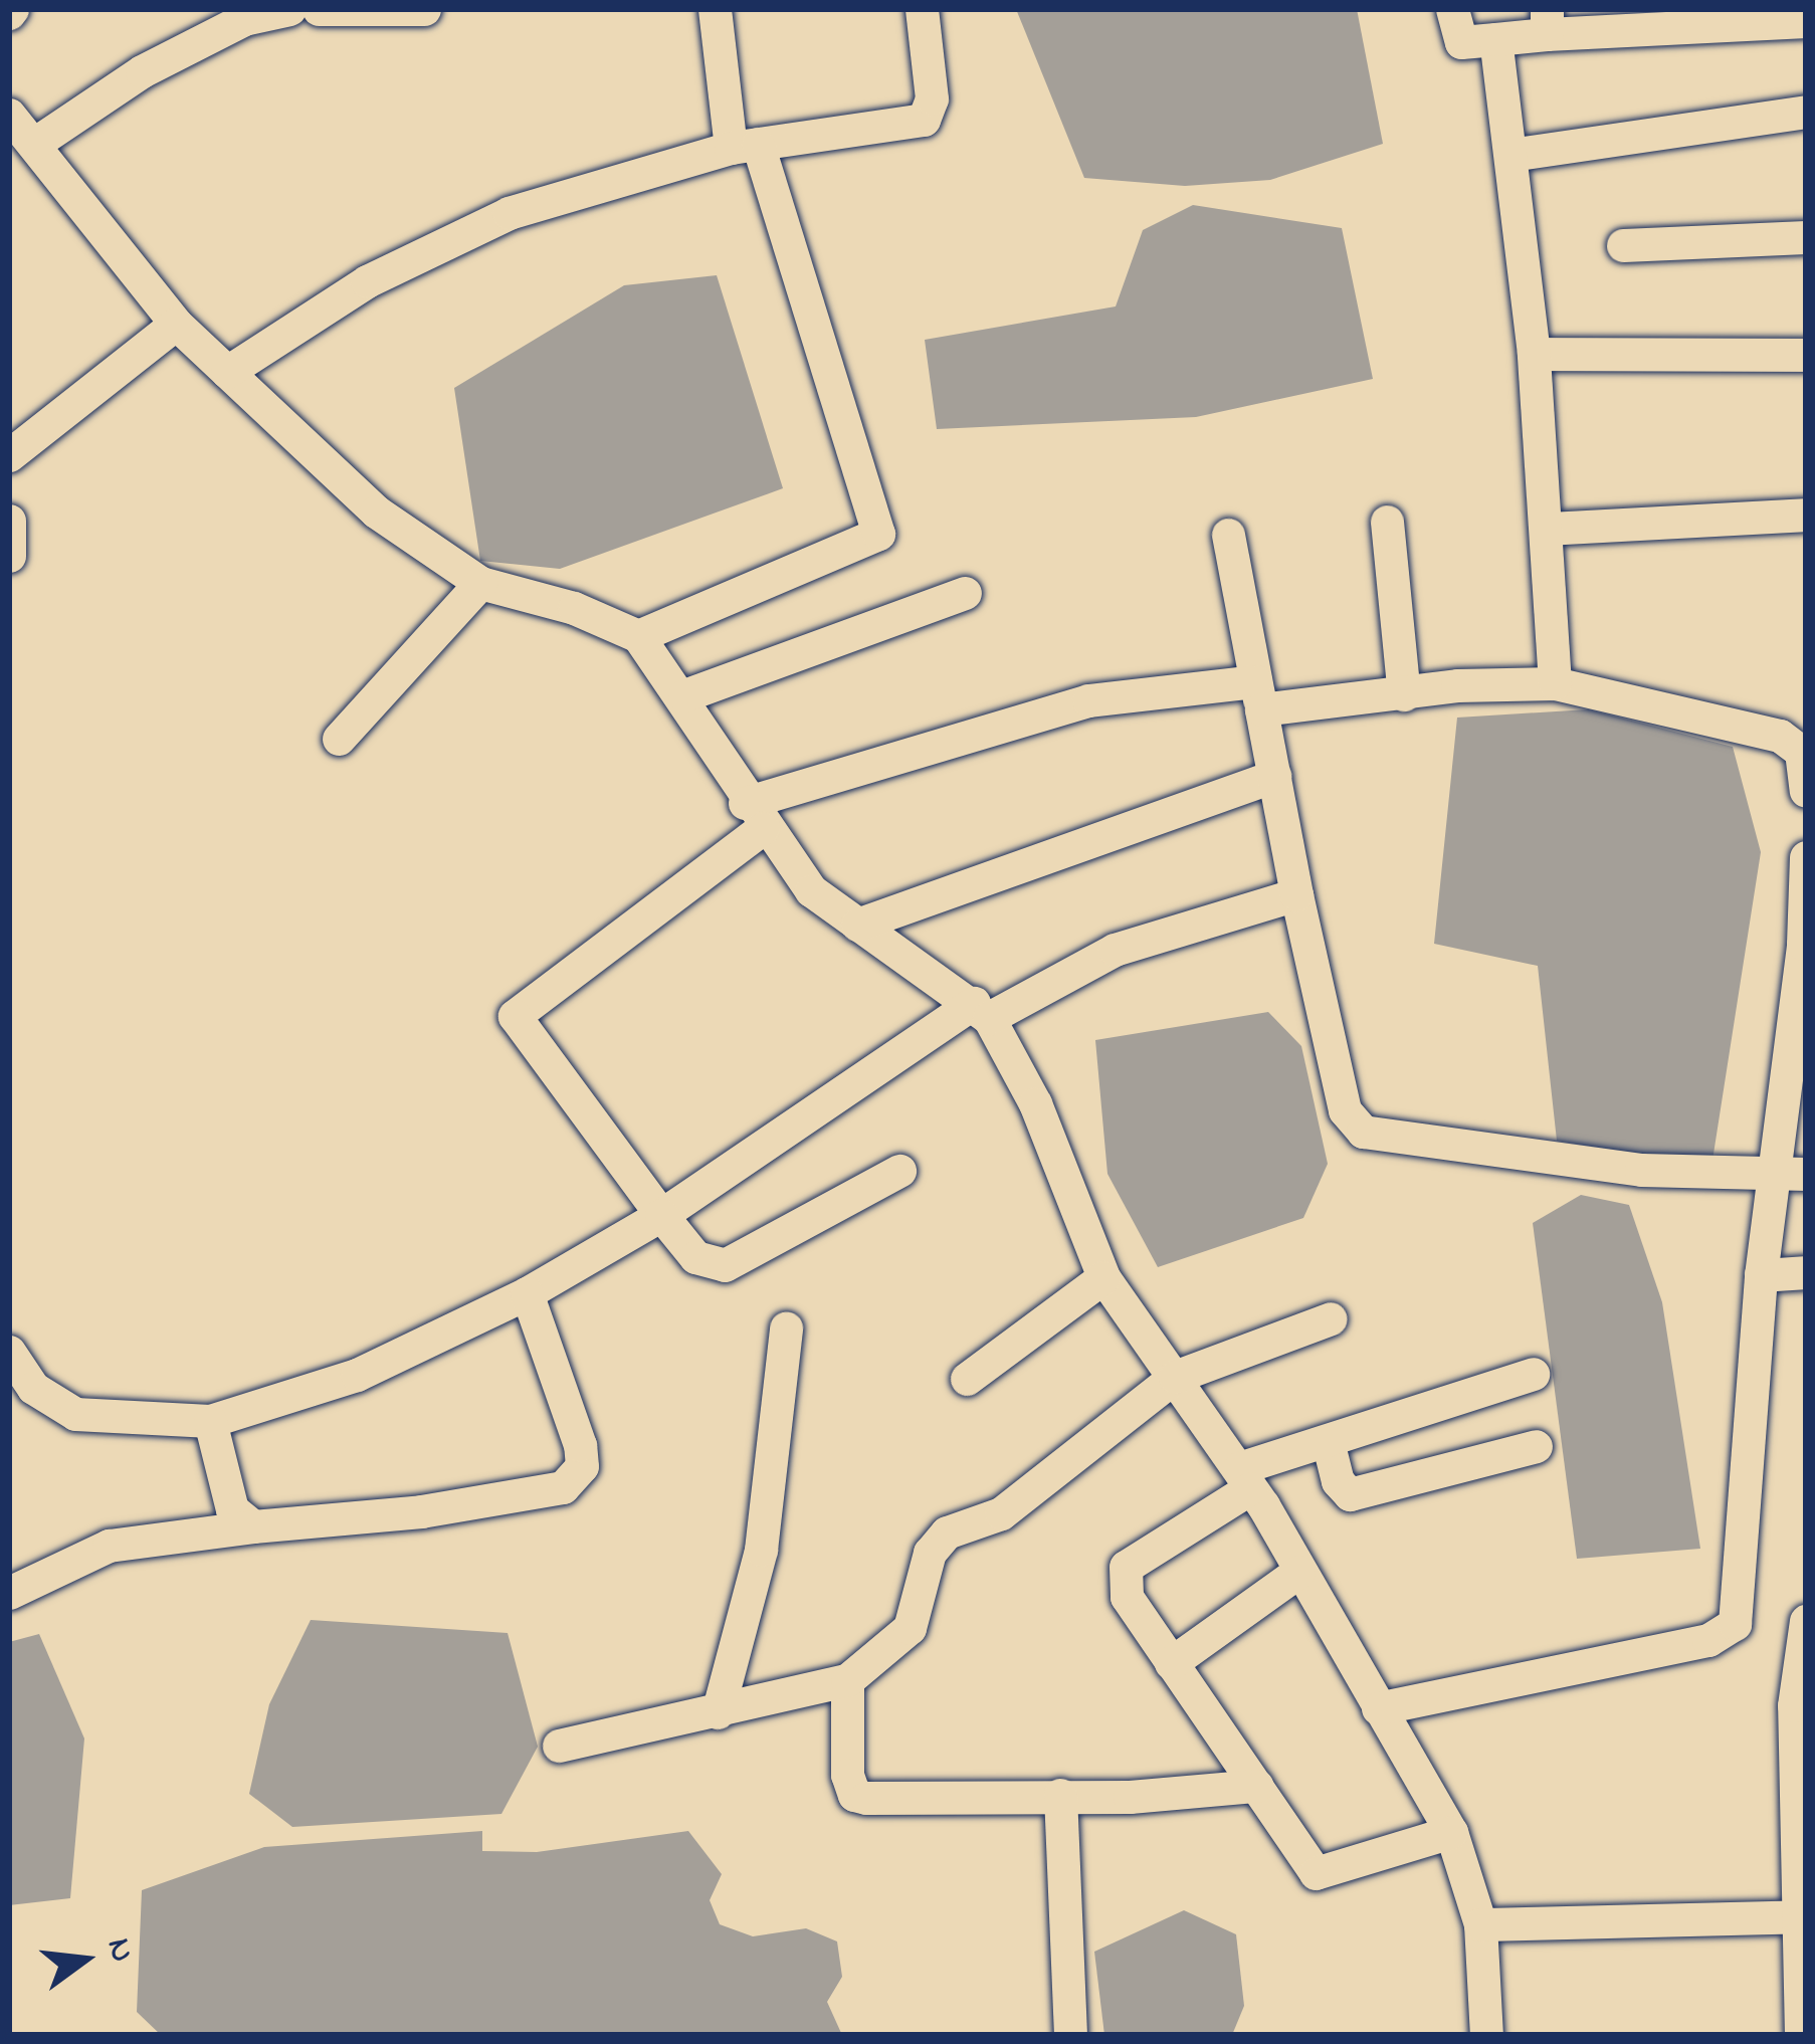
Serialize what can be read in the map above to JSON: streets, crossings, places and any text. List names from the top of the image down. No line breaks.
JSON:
{"north":"right"}
